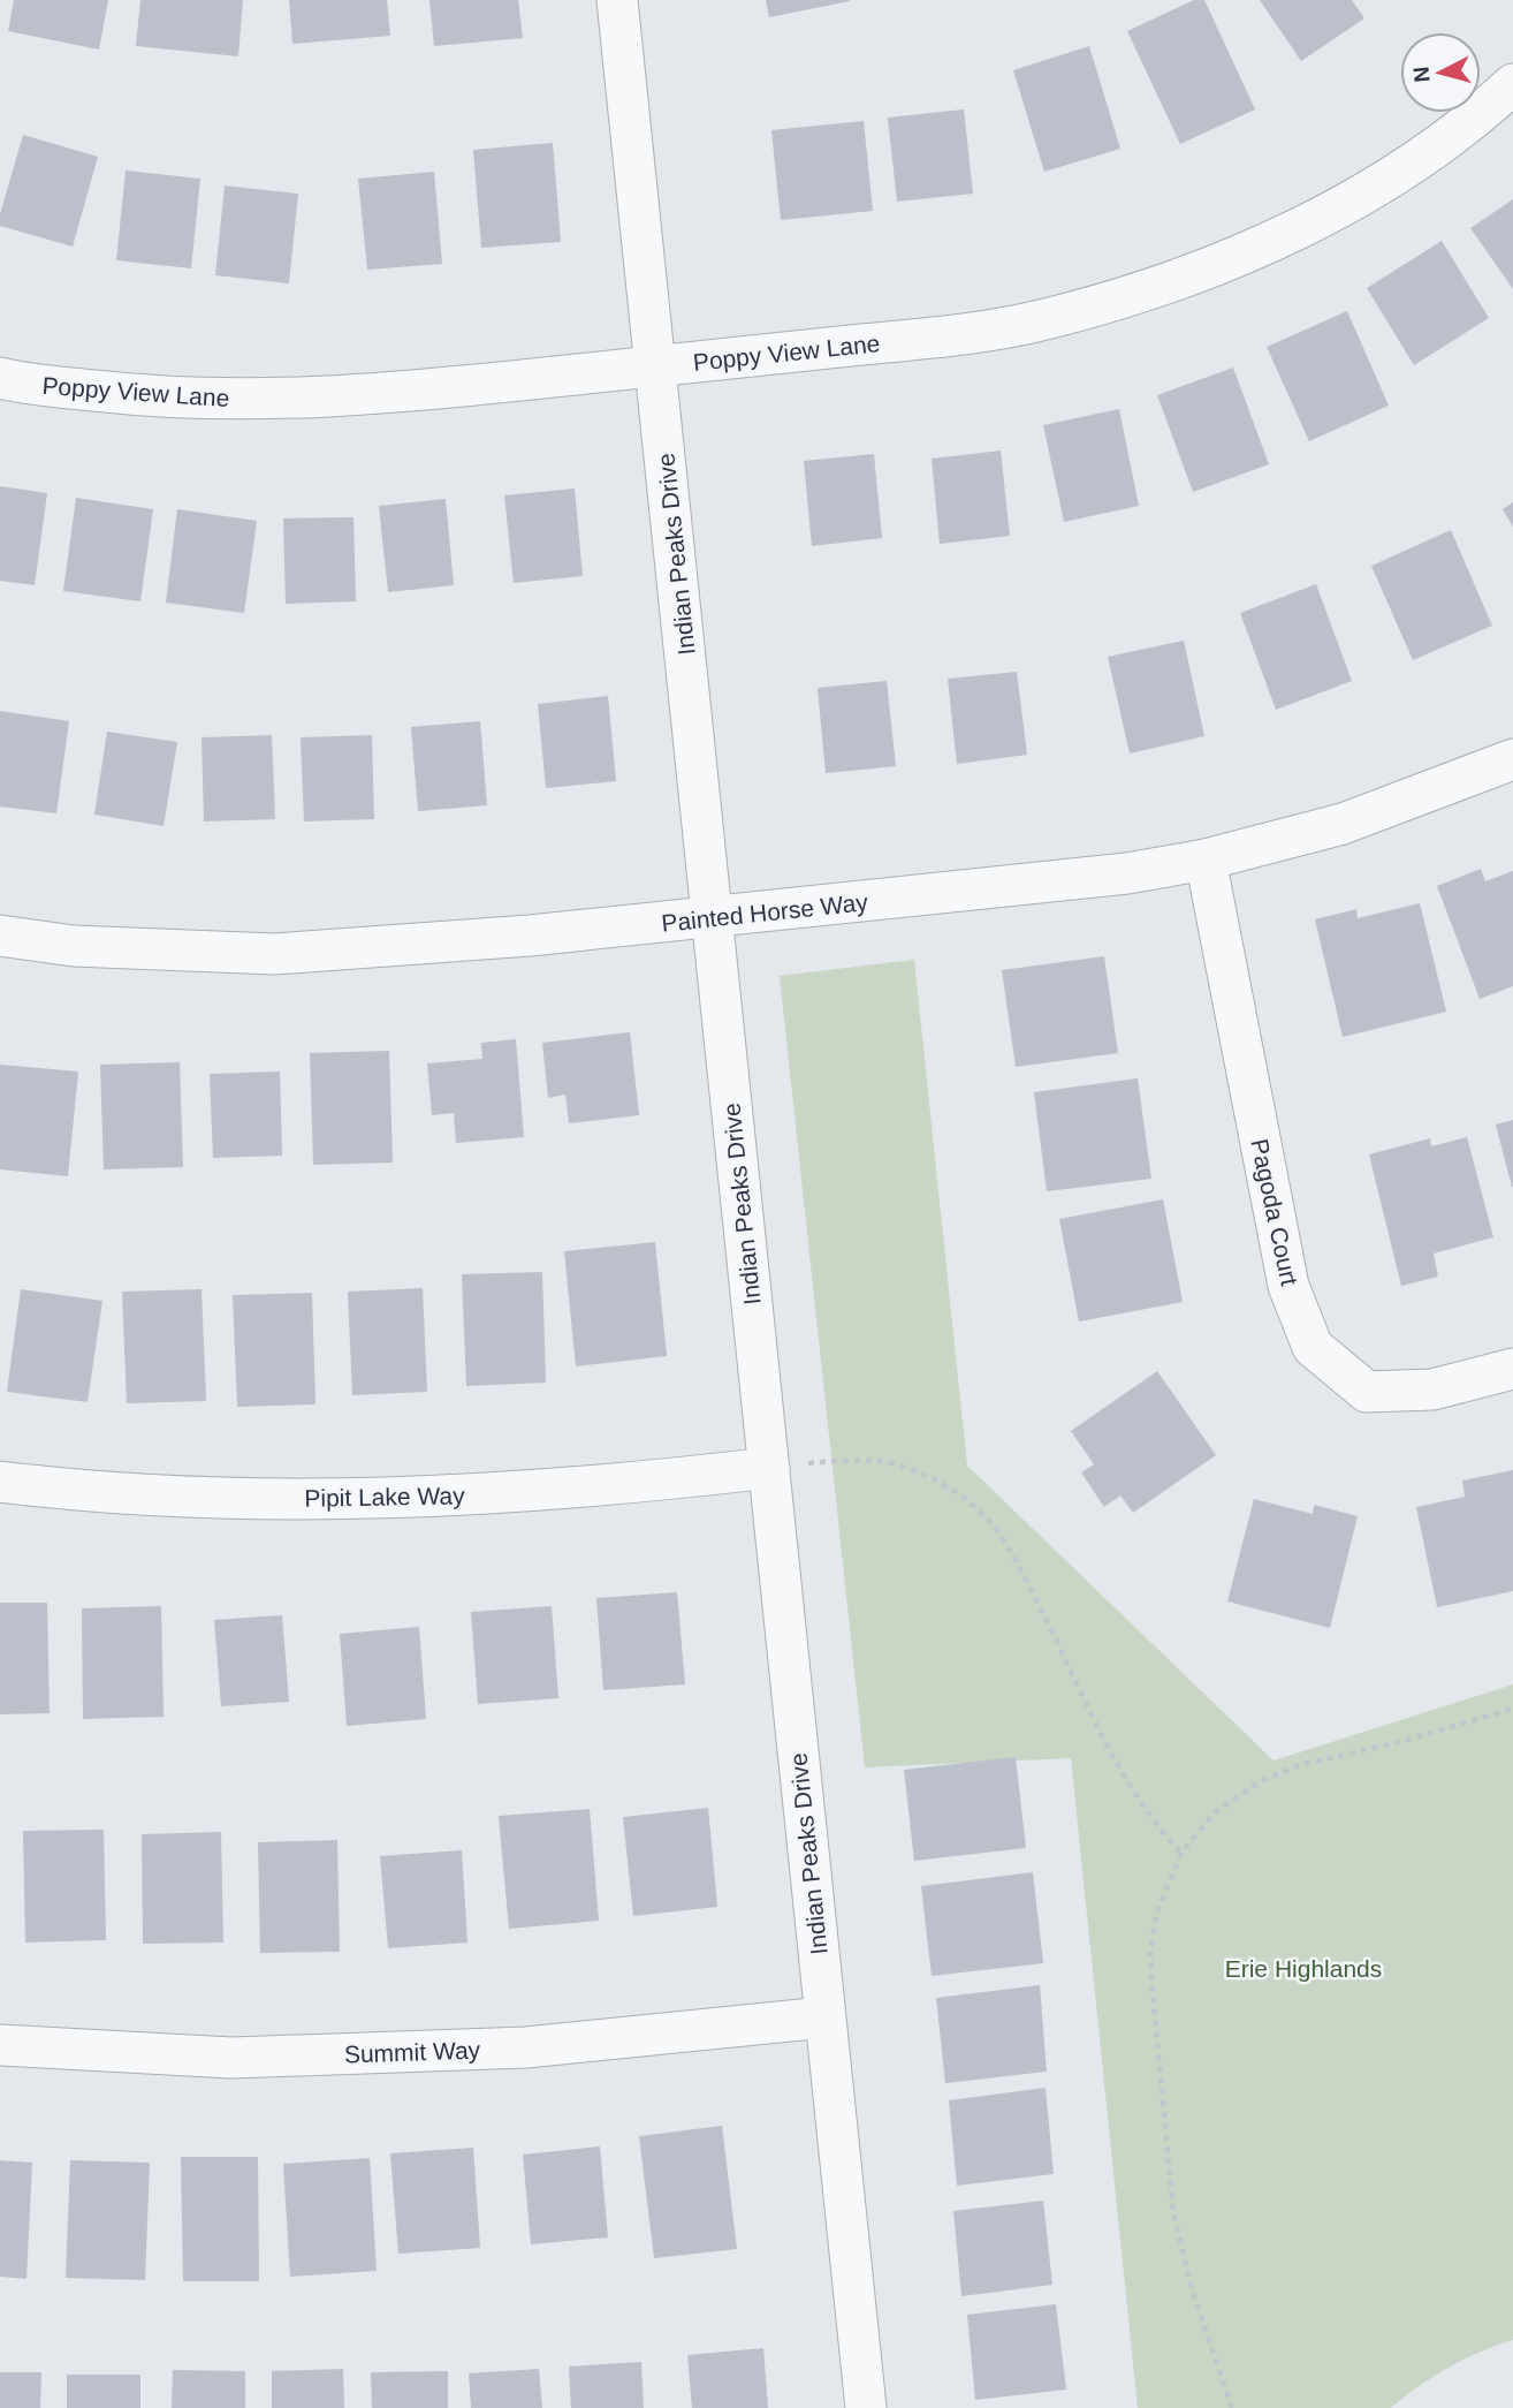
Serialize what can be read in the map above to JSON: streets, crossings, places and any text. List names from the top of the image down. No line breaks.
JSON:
{"streets":{"street":["Poppy View Lane","Indian Peaks Drive","Painted Horse Way","Pagoda Court","Pipit Lake Way","Summit Way"]},"crossings":[["Poppy View Lane","Indian Peaks Drive"],["Indian Peaks Drive","Painted Horse Way"],["Indian Peaks Drive","Pipit Lake Way"],["Indian Peaks Drive","Summit Way"],["Painted Horse Way","Pagoda Court"]],"parks":["Erie Highlands"],"north":"left"}
